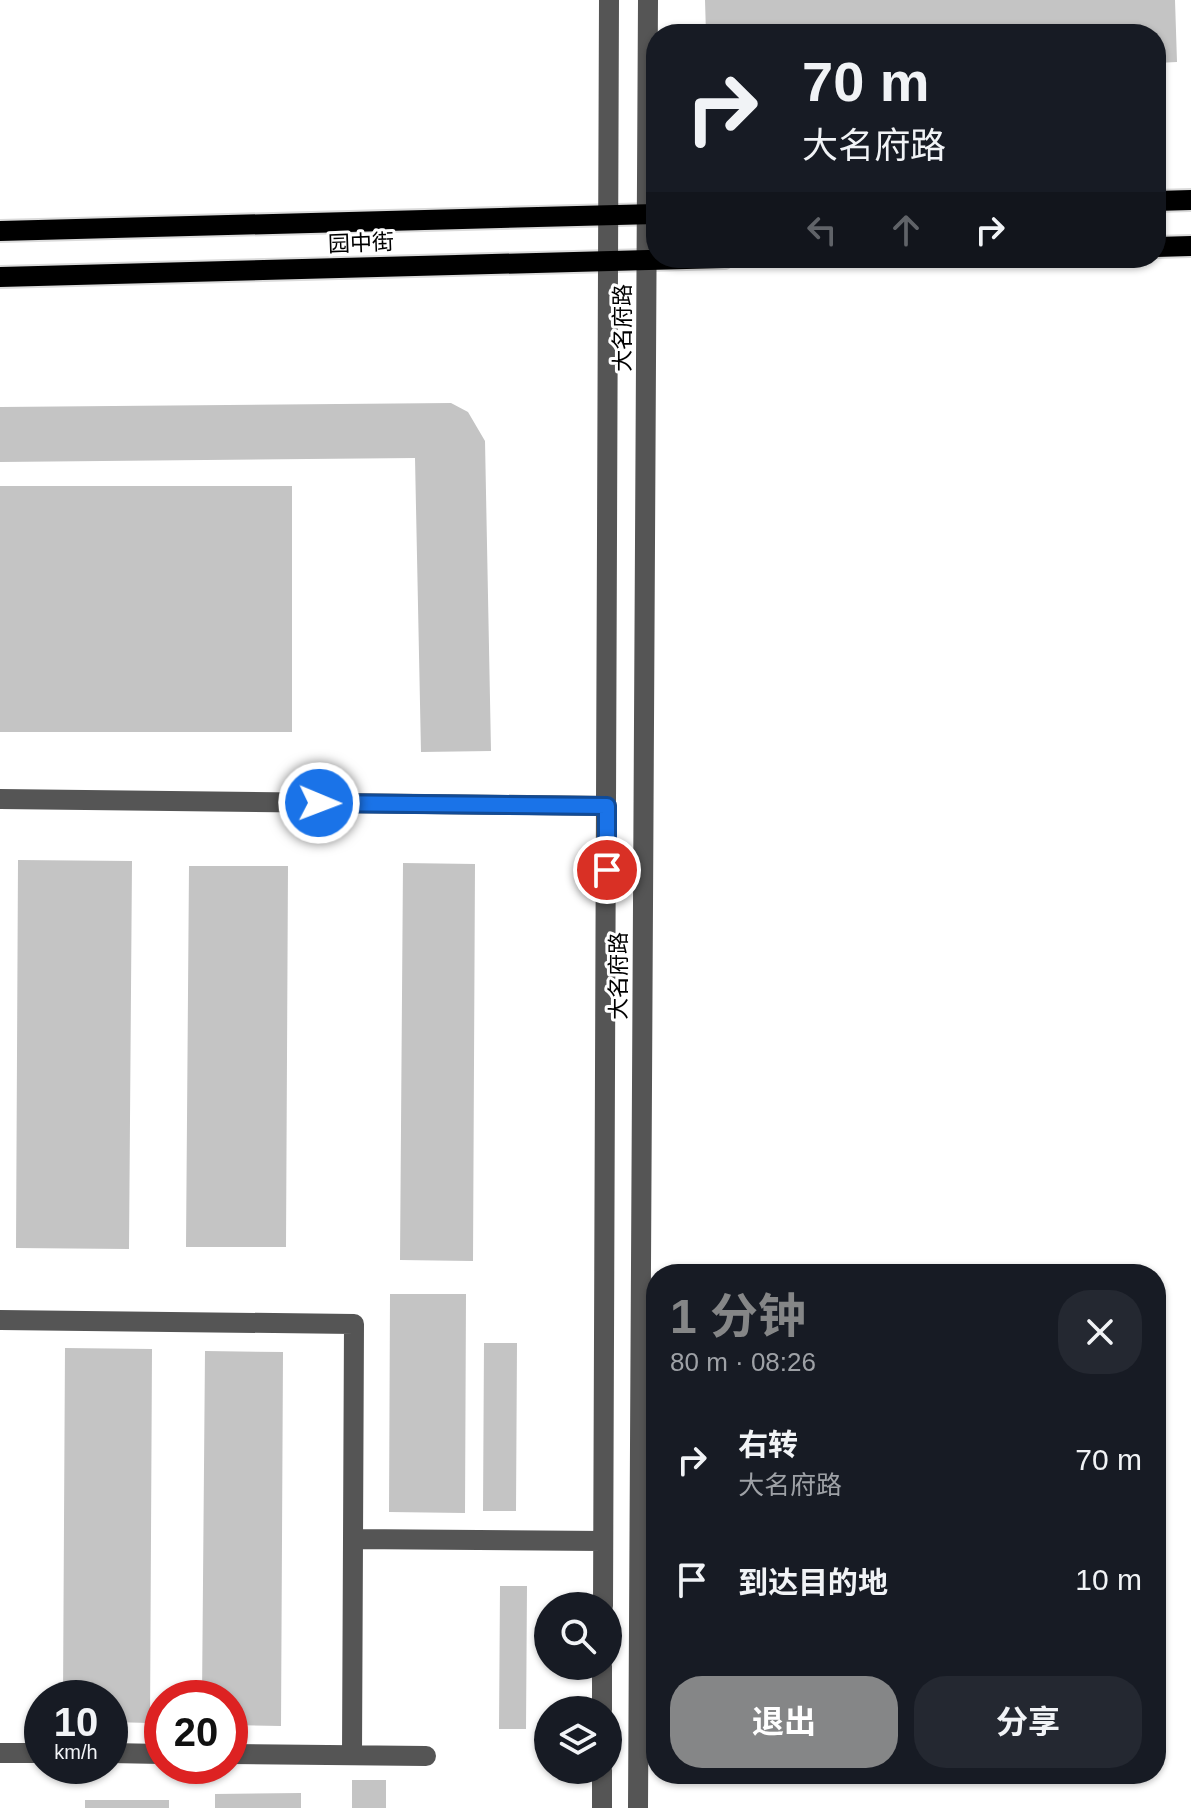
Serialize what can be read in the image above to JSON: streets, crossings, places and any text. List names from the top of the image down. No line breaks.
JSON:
{"streets":{"main road":["园中街"],"street":["大名府路"]},"crossings":[["园中街","大名府路"]],"page":{"turn":["70 m","大名府路"],"heading":["1 分钟","80 m · 08:26"],"list":[{"name":"右转","note":"大名府路","value":"70 m"},{"name":"到达目的地","value":"10 m"}],"buttons":["退出","分享"],"speed":"10 km/h","limit":"20"}}
